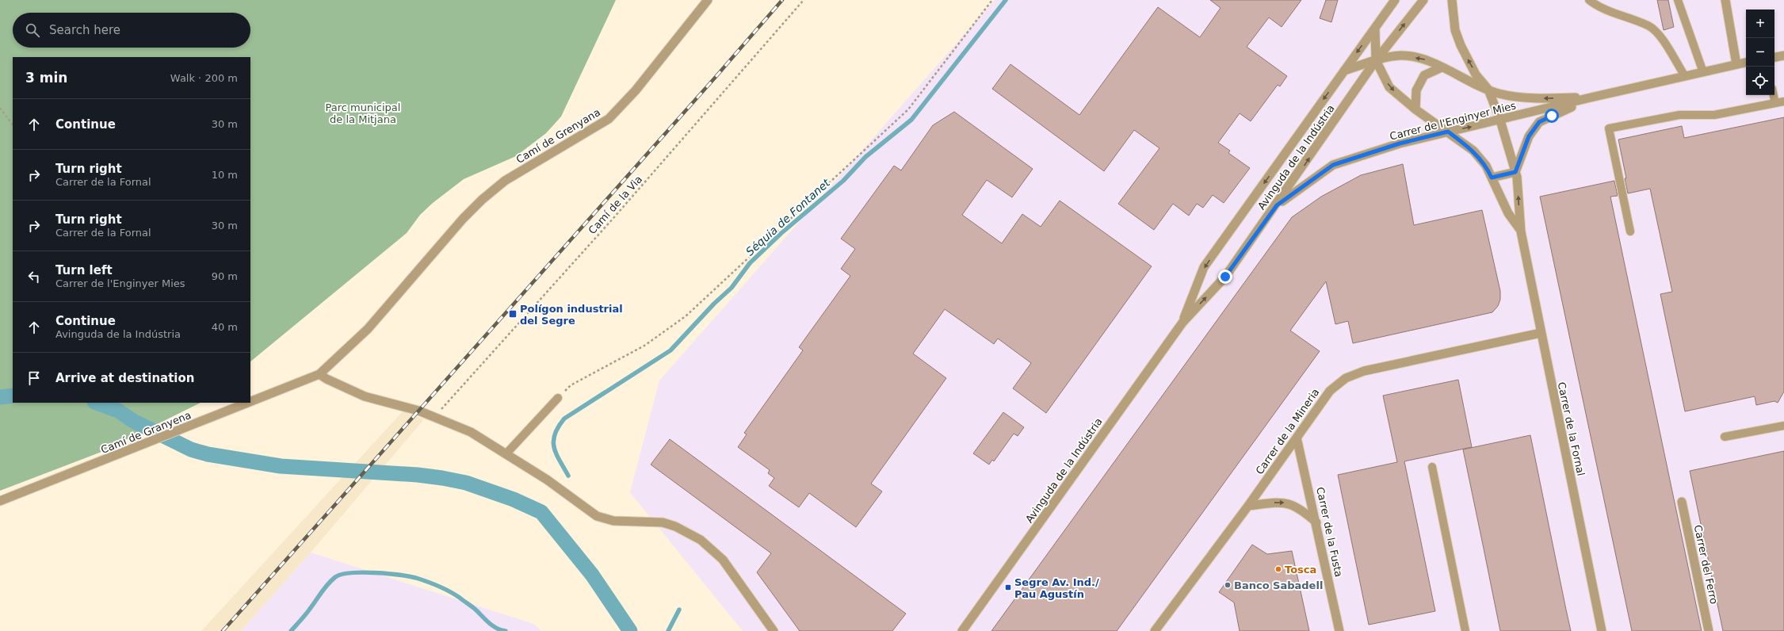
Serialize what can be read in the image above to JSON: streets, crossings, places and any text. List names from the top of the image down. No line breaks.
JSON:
{"streets":{"street":["Carrer de l'Enginyer Mies","Camí de Grenyana","Avinguda de la Indústria","Carrer de la Fornal","Carrer de la Mineria","Camí de Granyena","Carrer de la Fusta","Carrer del Ferro"],"path":["Camí de la Via"]},"crossings":[["Carrer de l'Enginyer Mies","Avinguda de la Indústria"],["Carrer de l'Enginyer Mies","Carrer de la Fornal"],["Camí de Grenyana","Camí de Granyena"],["Avinguda de la Indústria","Carrer de la Fornal"],["Carrer de la Fornal","Carrer de la Mineria"],["Carrer de la Mineria","Carrer de la Fusta"]],"water":["Séquia de Fontanet"],"parks":["Parc municipal de la Mitjana"],"places":{"transit":["Polígon industrial del Segre","Segre Av. Ind./ Pau Agustín"],"other":["Tosca","Banco Sabadell"]},"page":{"map_buttons":["+","−"],"search":"Search here","heading":["3 min","Walk · 200 m"],"list":[["Continue","30 m"],["Turn right","Carrer de la Fornal","10 m"],["Turn right","Carrer de la Fornal","30 m"],["Turn left","Carrer de l'Enginyer Mies","90 m"],["Continue","Avinguda de la Indústria","40 m"],"Arrive at destination"]}}
